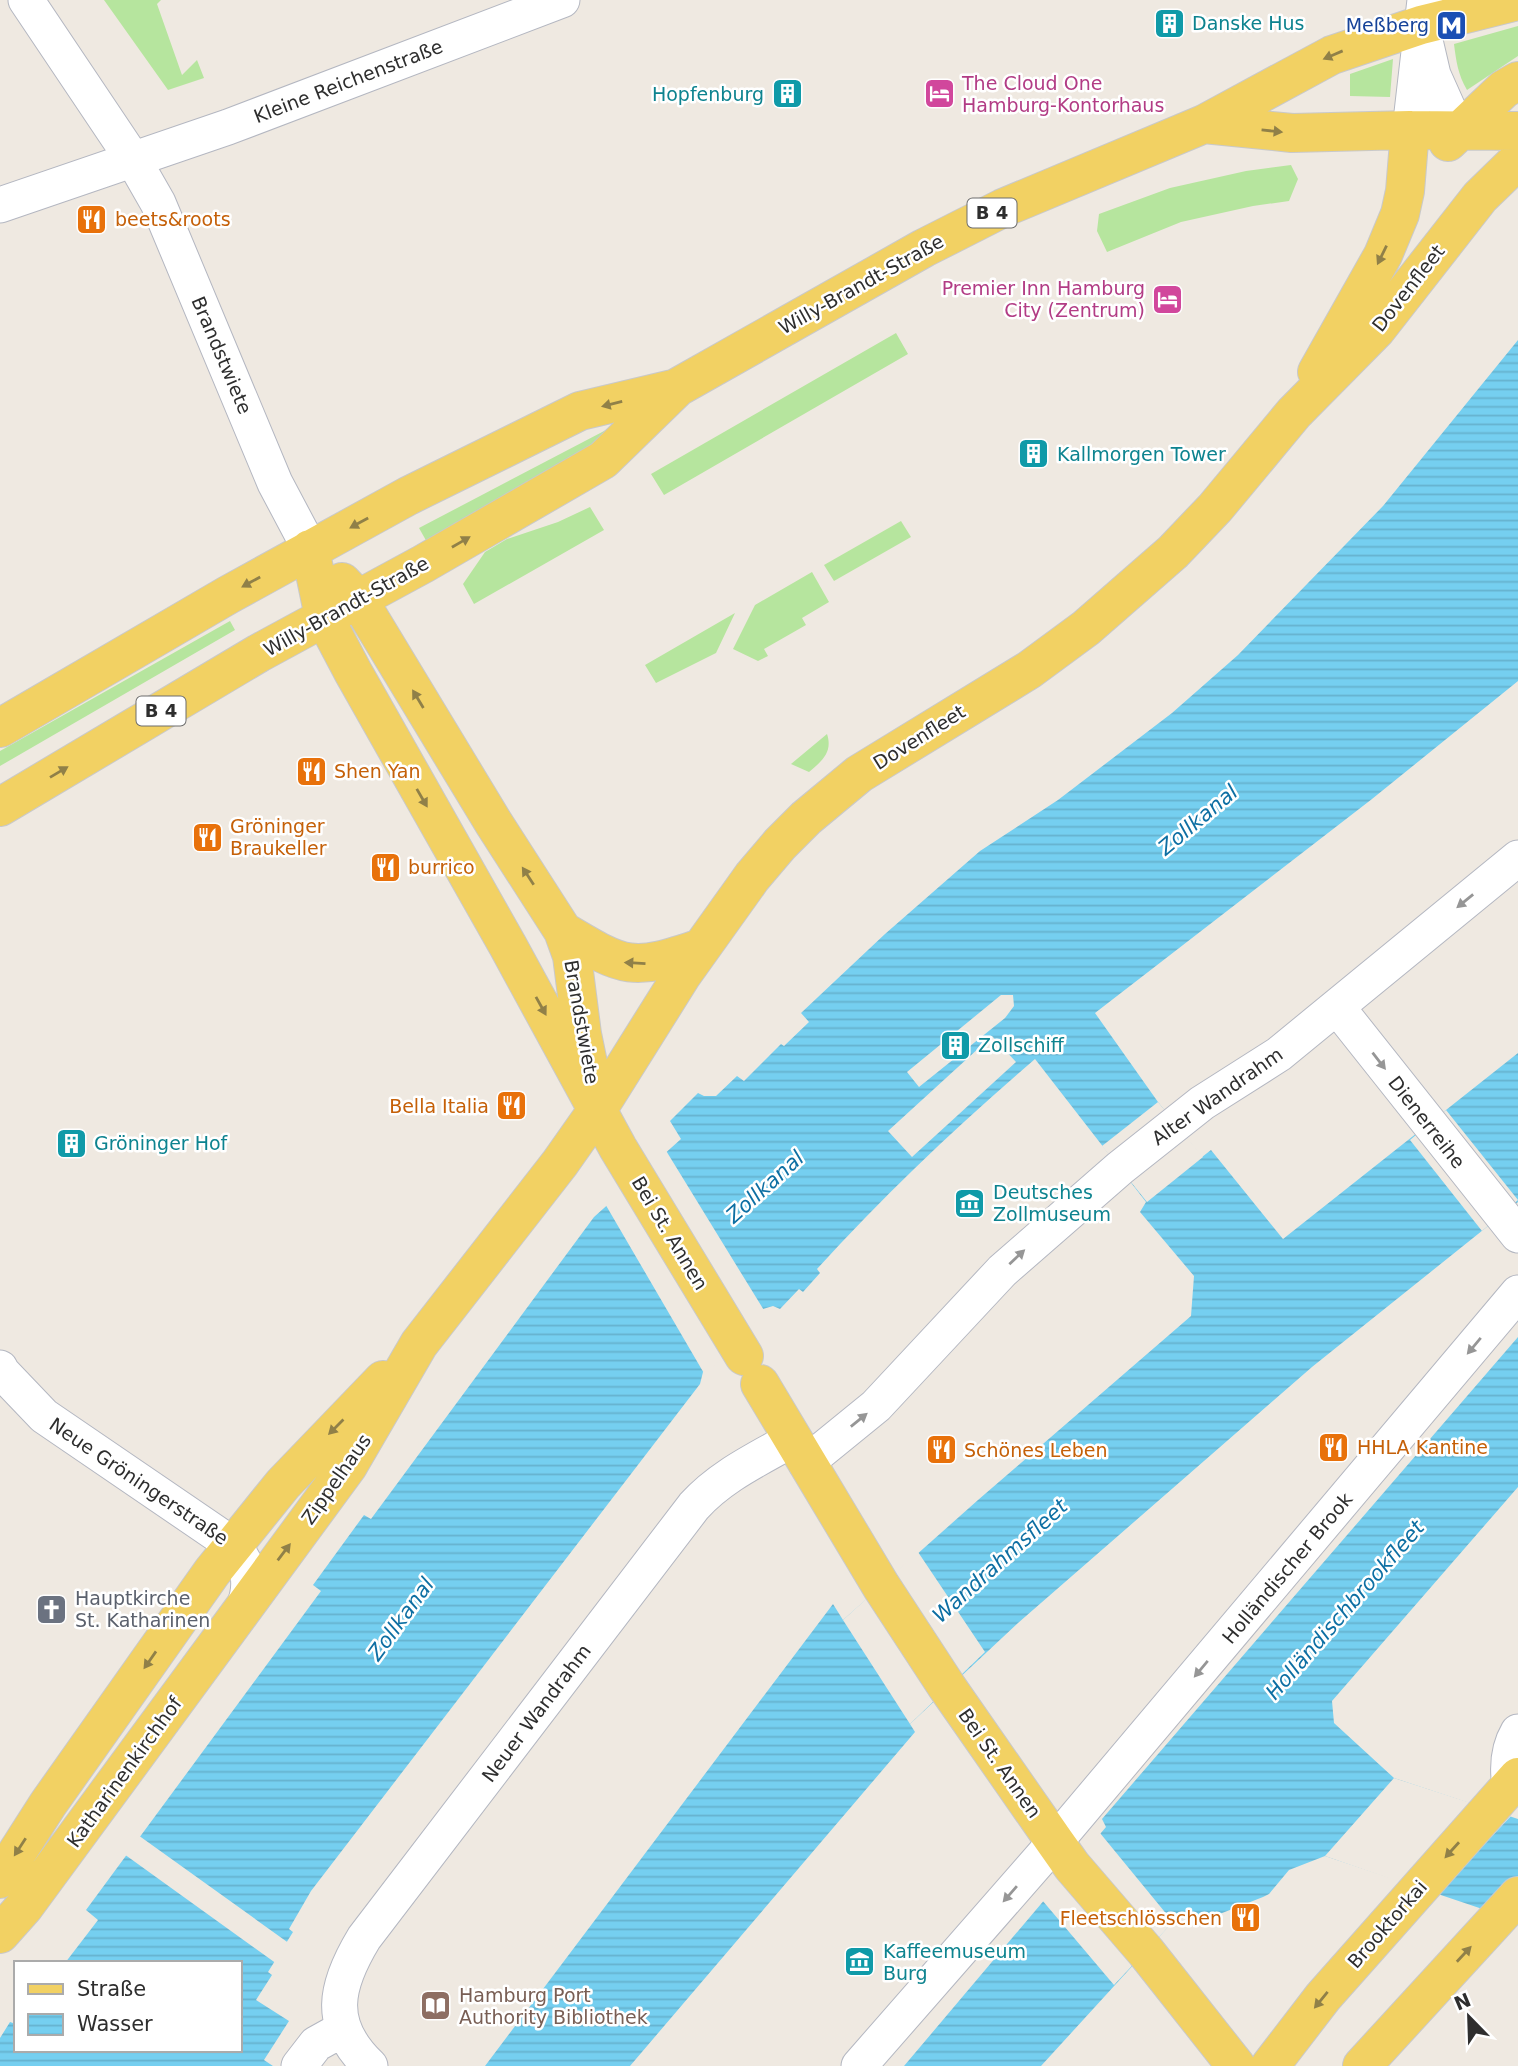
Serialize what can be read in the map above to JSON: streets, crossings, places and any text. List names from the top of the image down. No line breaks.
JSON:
{"streets":{"main road":["B 4","Willy-Brandt-Straße","Dovenfleet","Brandstwiete","Bei St. Annen","Zippelhaus","Katharinenkirchhof","Brooktorkai"],"street":["Kleine Reichenstraße","Alter Wandrahm","Dienerreihe","Neue Gröningerstraße","Holländischer Brook","Neuer Wandrahm"]},"crossings":[["Kleine Reichenstraße","Brandstwiete"],["Willy-Brandt-Straße","Dovenfleet"],["Willy-Brandt-Straße","Brandstwiete"],["Dovenfleet","Brandstwiete"],["Dovenfleet","Bei St. Annen"],["Dovenfleet","Zippelhaus"],["Brandstwiete","Bei St. Annen"],["Brandstwiete","Zippelhaus"],["Alter Wandrahm","Dienerreihe"],["Alter Wandrahm","Bei St. Annen"],["Alter Wandrahm","Neuer Wandrahm"],["Bei St. Annen","Zippelhaus"],["Bei St. Annen","Holländischer Brook"],["Bei St. Annen","Neuer Wandrahm"],["Zippelhaus","Neue Gröningerstraße"],["Zippelhaus","Katharinenkirchhof"],["Neue Gröningerstraße","Katharinenkirchhof"]],"one_way":["Dienerreihe","Holländischer Brook","Brooktorkai"],"water":["Zollkanal","Wandrahmsfleet","Holländischbrookfleet"],"places":{"building":["Danske Hus","Hopfenburg","Kallmorgen Tower","Zollschiff","Gröninger Hof"],"metro station":["Meßberg"],"hotel":["The Cloud One Hamburg-Kontorhaus","Premier Inn Hamburg City (Zentrum)"],"restaurant":["beets&roots","Shen Yan","Gröninger Braukeller","burrico","Bella Italia","HHLA Kantine","Schönes Leben","Fleetschlösschen"],"museum":["Deutsches Zollmuseum","Kaffeemuseum Burg"],"church":["Hauptkirche St. Katharinen"],"library":["Hamburg Port Authority Bibliothek"]},"legend":["Straße","Wasser"],"north":"top left"}
